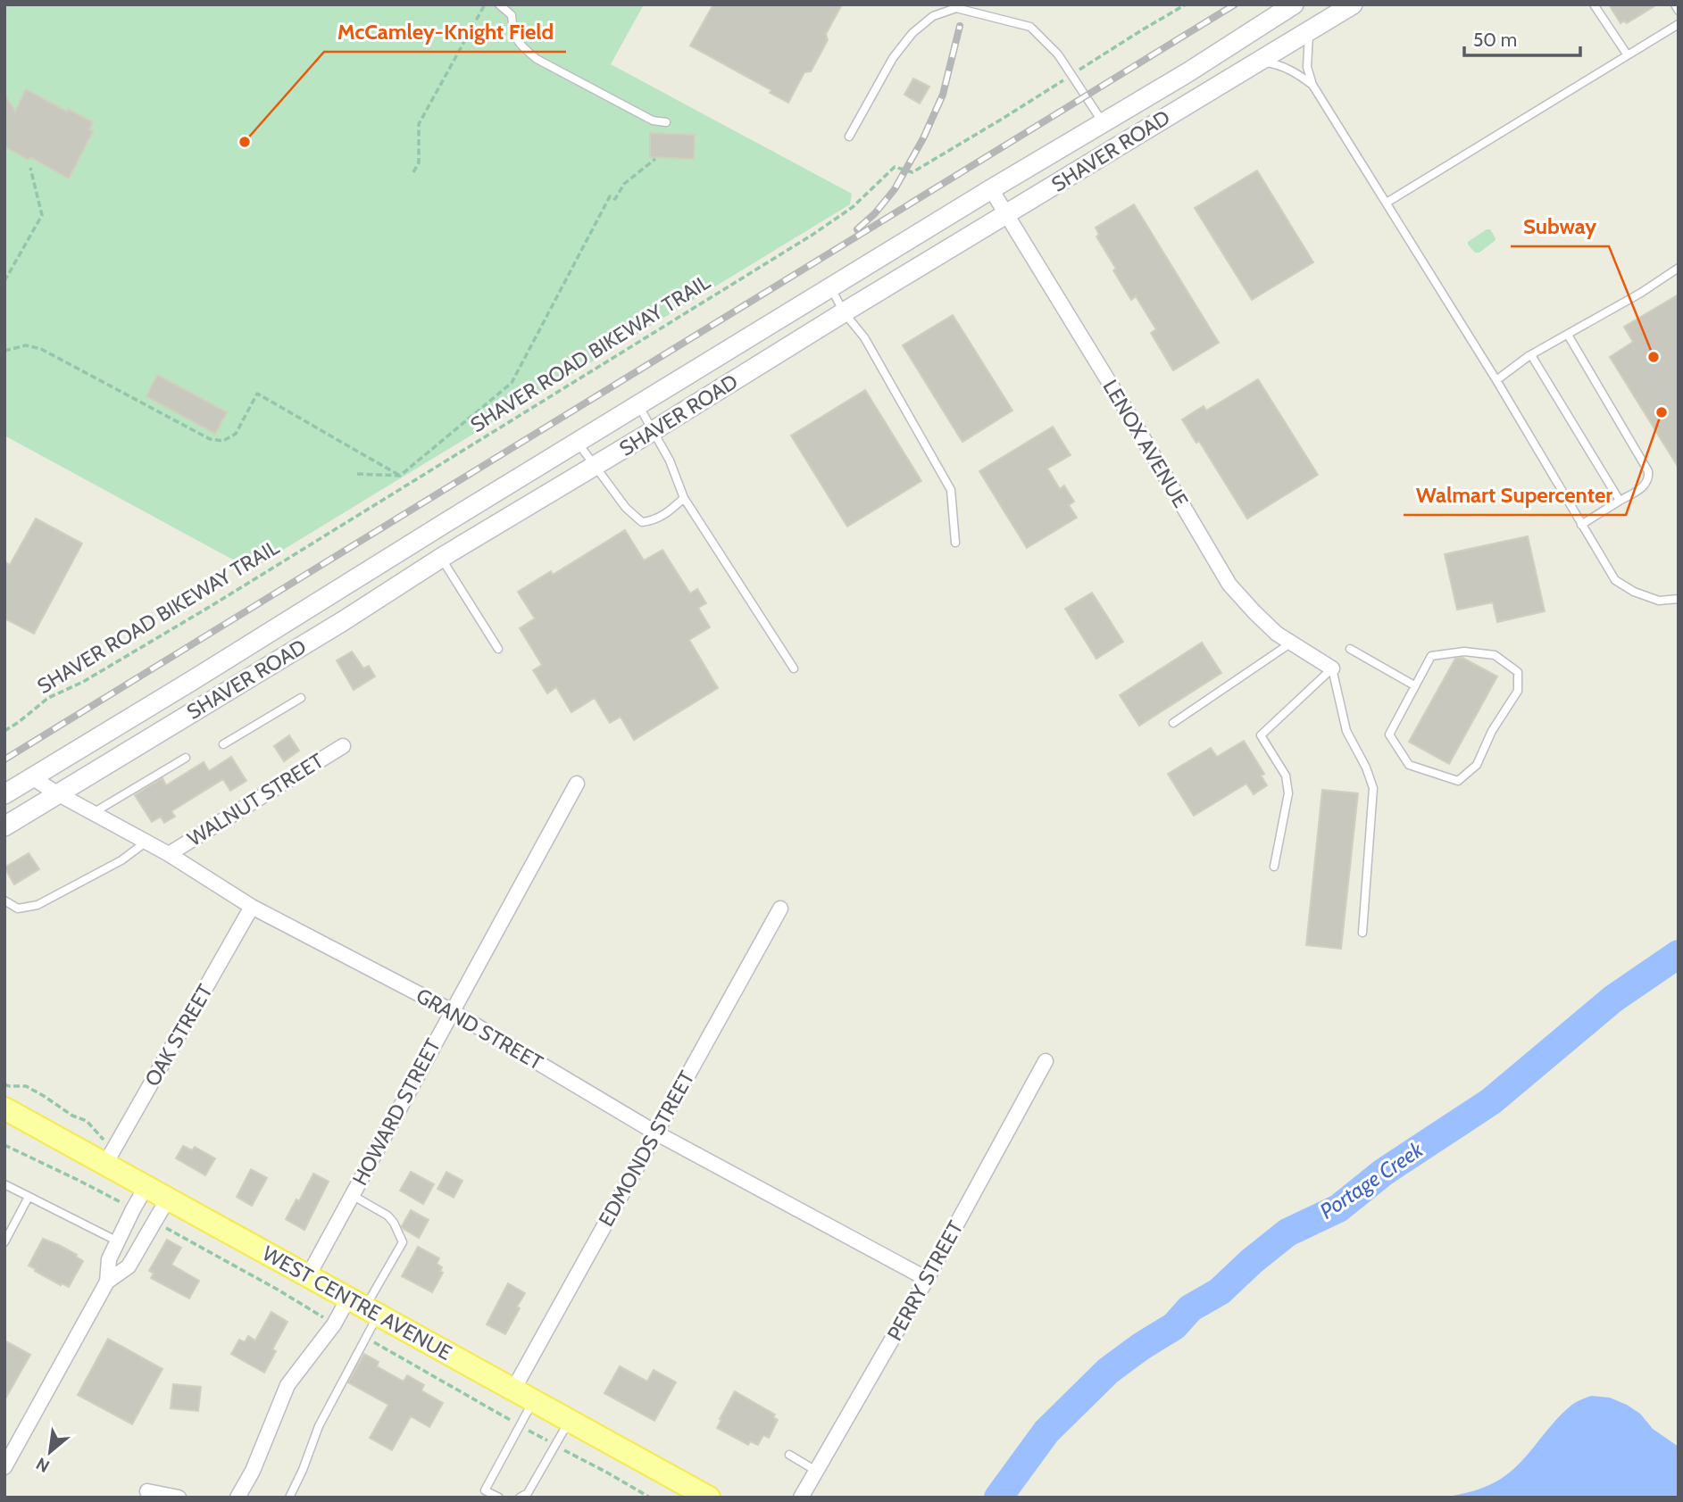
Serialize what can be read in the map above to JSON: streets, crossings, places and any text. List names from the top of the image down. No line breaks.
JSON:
{"streets":{"main road":["SHAVER ROAD","WEST CENTRE AVENUE"],"street":["LENOX AVENUE","WALNUT STREET","GRAND STREET","OAK STREET","HOWARD STREET","EDMONDS STREET","PERRY STREET"],"path":["SHAVER ROAD BIKEWAY TRAIL"]},"crossings":[["SHAVER ROAD","LENOX AVENUE"],["SHAVER ROAD","GRAND STREET"],["WALNUT STREET","GRAND STREET"],["GRAND STREET","OAK STREET"],["GRAND STREET","HOWARD STREET"],["GRAND STREET","EDMONDS STREET"],["GRAND STREET","PERRY STREET"],["OAK STREET","WEST CENTRE AVENUE"],["HOWARD STREET","WEST CENTRE AVENUE"],["EDMONDS STREET","WEST CENTRE AVENUE"]],"water":["Portage Creek"],"places":["McCamley-Knight Field","Subway","Walmart Supercenter"],"scale_bar":"50 m","north":"bottom left"}
